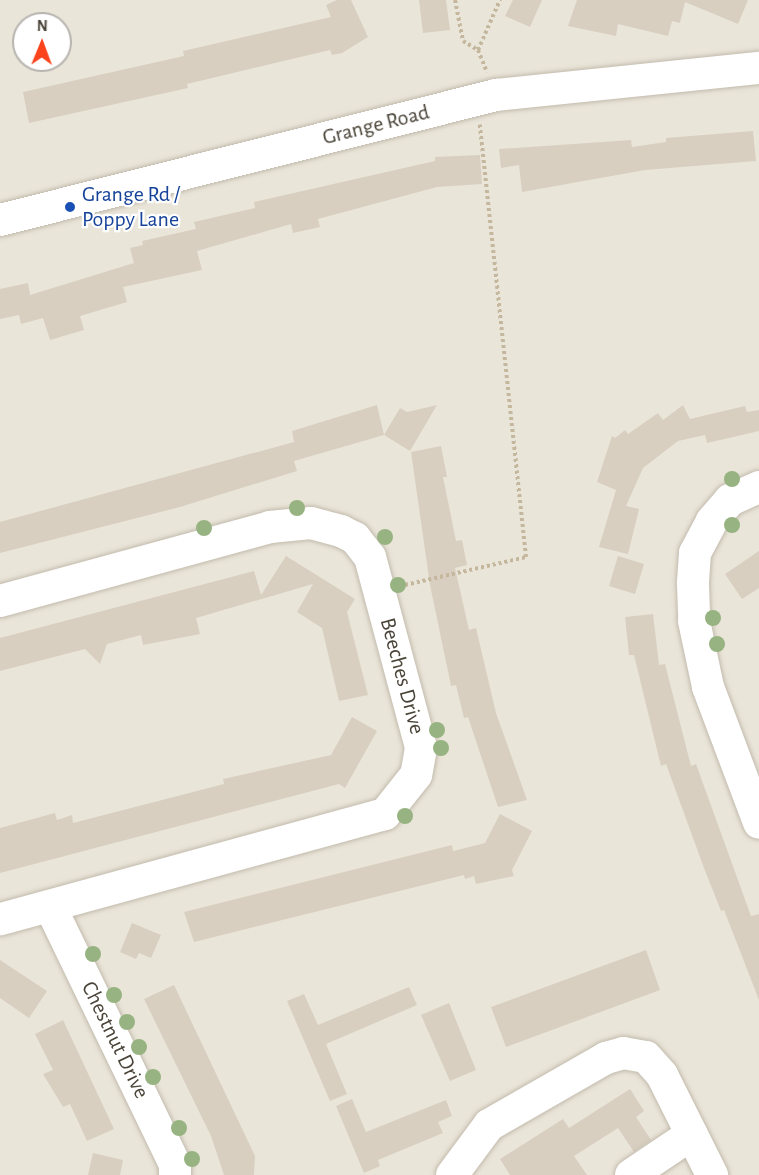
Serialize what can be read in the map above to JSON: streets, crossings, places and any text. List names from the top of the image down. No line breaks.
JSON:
{"streets":{"street":["Grange Road","Beeches Drive","Chestnut Drive"]},"crossings":[["Beeches Drive","Chestnut Drive"]],"places":["Grange Rd / Poppy Lane"],"north":"top"}
